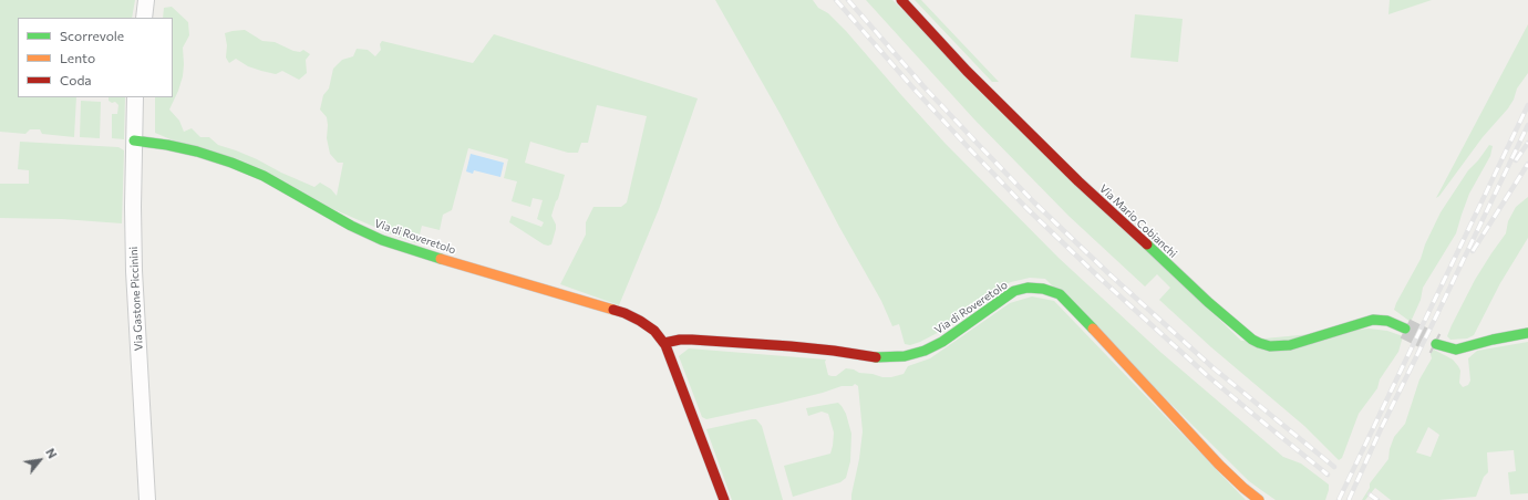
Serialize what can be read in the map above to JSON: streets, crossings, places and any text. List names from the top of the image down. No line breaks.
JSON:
{"streets":{"street":["Via Mario Cobianchi","Via di Roveretolo","Via Gastone Piccinini"]},"crossings":[["Via di Roveretolo","Via Gastone Piccinini"]],"legend":["Scorrevole","Lento","Coda"],"north":"top right"}
